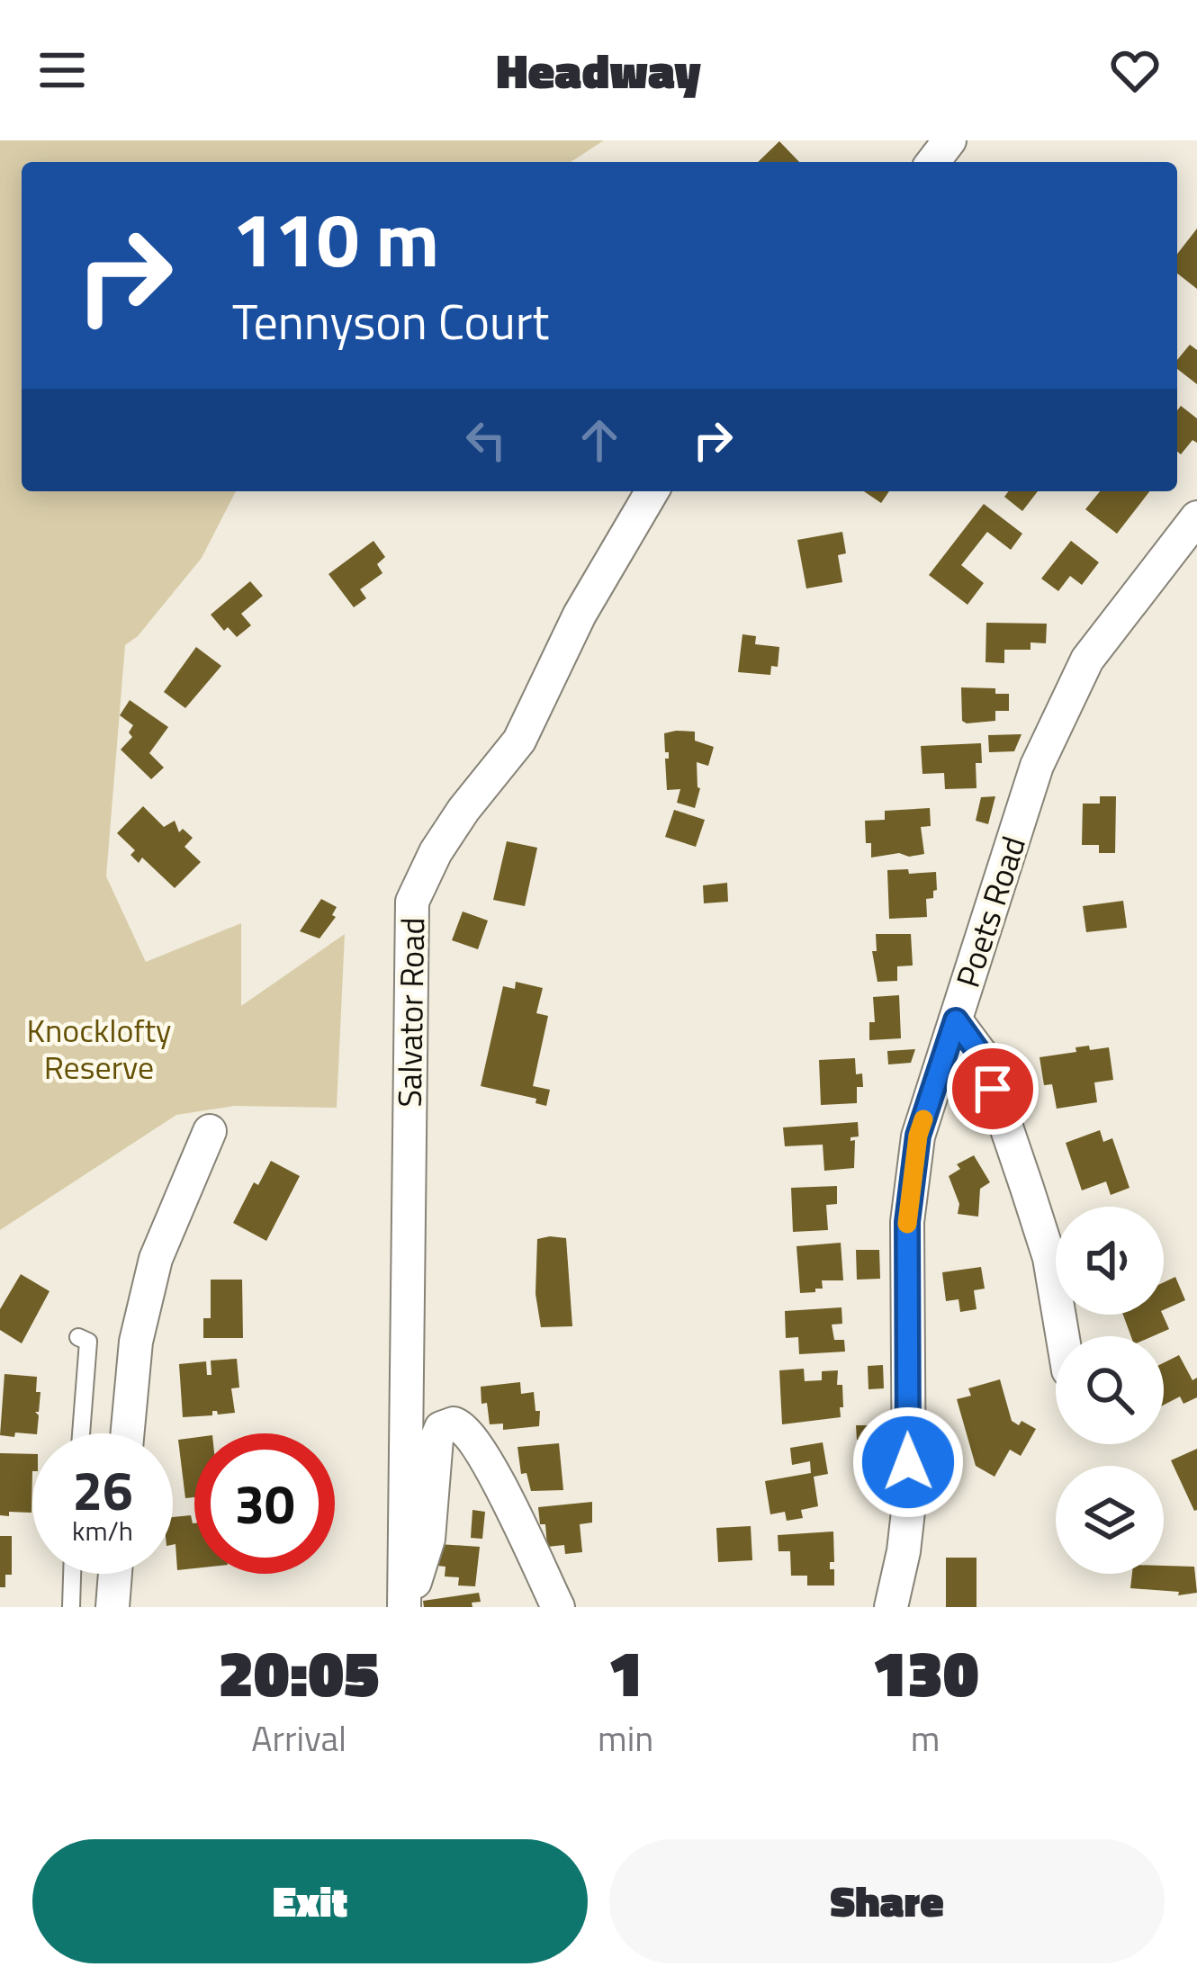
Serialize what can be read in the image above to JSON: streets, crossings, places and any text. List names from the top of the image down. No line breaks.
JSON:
{"streets":{"street":["Poets Road","Salvator Road"]},"parks":["Knocklofty Reserve"],"page":{"header":"Headway","turn":["110 m","Tennyson Court"],"speed":"26 km/h","limit":"30","eta":["20:05","Arrival","1","min","130","m"],"buttons":["Exit","Share"]}}
